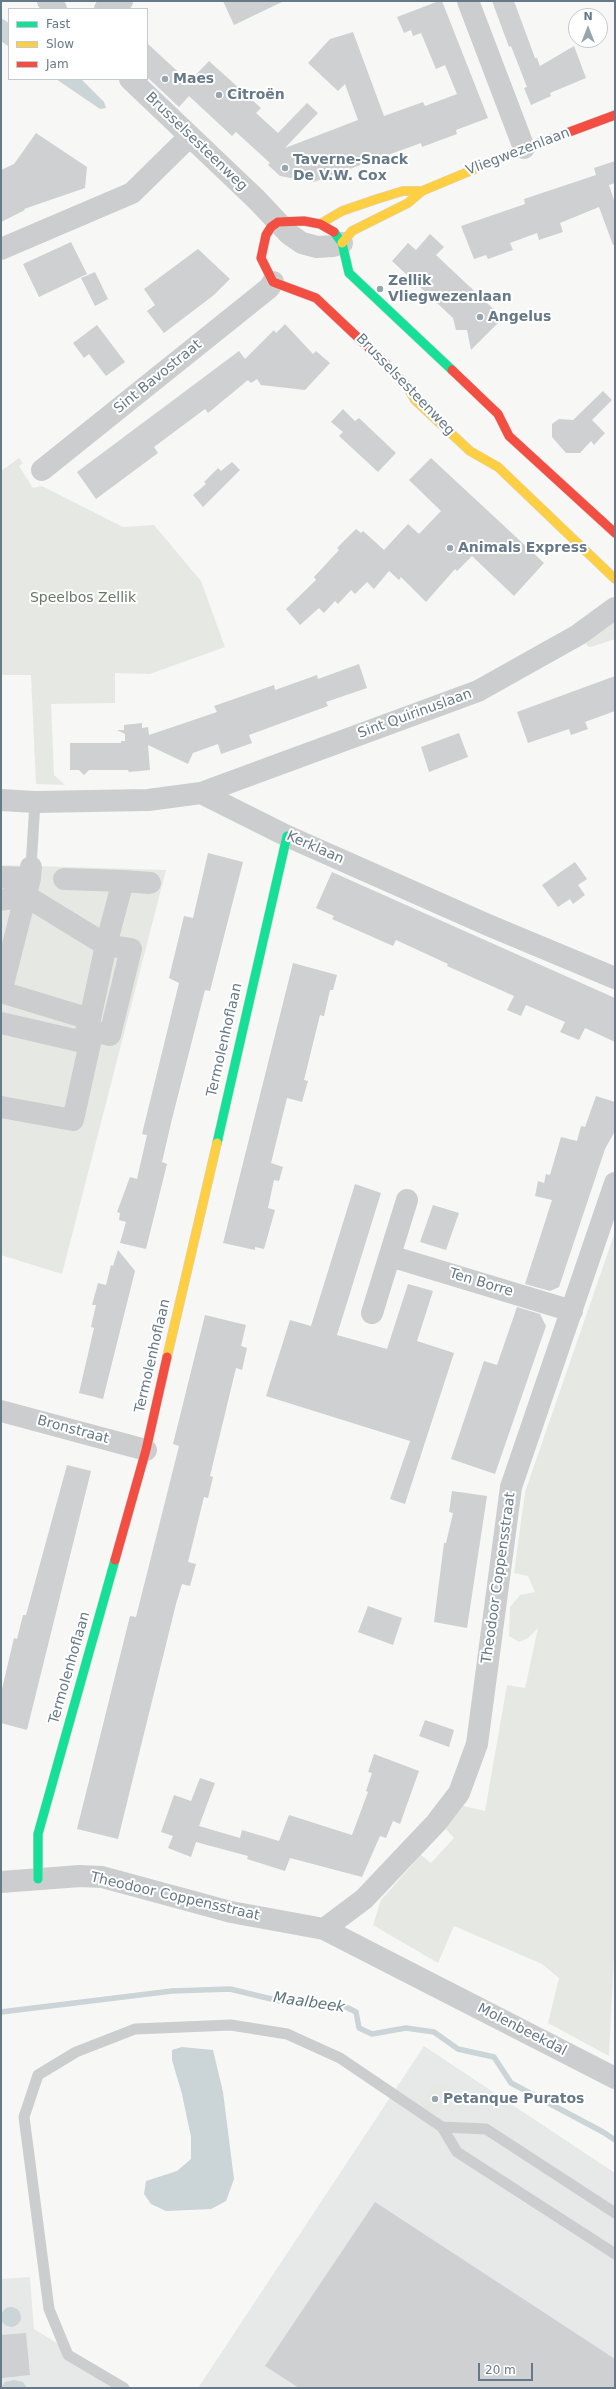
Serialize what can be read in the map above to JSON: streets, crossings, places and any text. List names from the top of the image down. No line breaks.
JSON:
{"streets":{"street":["Brusselsesteenweg","Vliegwezenlaan","Sint Bavostraat","Sint Quirinuslaan","Kerklaan","Termolenhoflaan","Ten Borre","Bronstraat","Theodoor Coppensstraat","Molenbeekdal"]},"crossings":[["Brusselsesteenweg","Vliegwezenlaan"],["Brusselsesteenweg","Sint Bavostraat"],["Sint Quirinuslaan","Kerklaan"],["Kerklaan","Termolenhoflaan"],["Termolenhoflaan","Bronstraat"],["Termolenhoflaan","Theodoor Coppensstraat"],["Ten Borre","Theodoor Coppensstraat"],["Theodoor Coppensstraat","Molenbeekdal"]],"water":["Maalbeek"],"parks":["Speelbos Zellik"],"places":["Maes","Citroën","Taverne-Snack De V.W. Cox","Zellik Vliegwezenlaan","Angelus","Animals Express","Petanque Puratos"],"legend":["Fast","Slow","Jam"],"scale_bar":"20 m","north":"top"}
